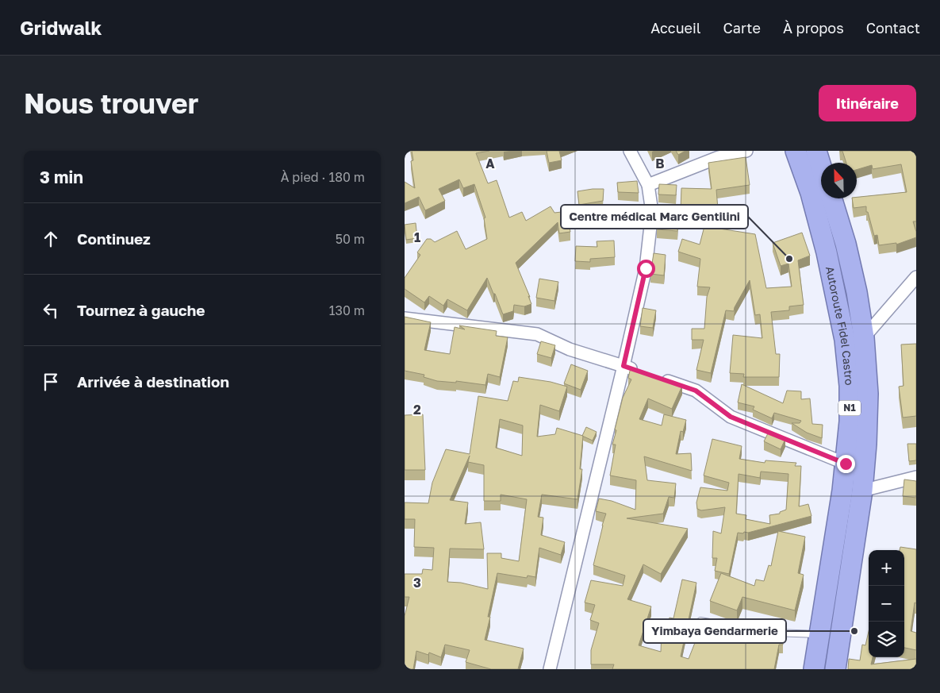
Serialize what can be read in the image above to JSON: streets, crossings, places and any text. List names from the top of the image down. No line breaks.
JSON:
{"streets":{"highway":["Autoroute Fidel Castro","N1"]},"places":["Centre médical Marc Gentilini","Yimbaya Gendarmerie"],"north":"top","page":{"header":"Gridwalk","nav":["Accueil","Carte","À propos","Contact"],"buttons":"Itinéraire","title":"Nous trouver","heading":["3 min","À pied · 180 m"],"list":[["Continuez","50 m"],["Tournez à gauche","130 m"],"Arrivée à destination"],"map_buttons":["+","−"]},"grid":{"columns":["A","B"],"rows":["1","2","3"]}}
